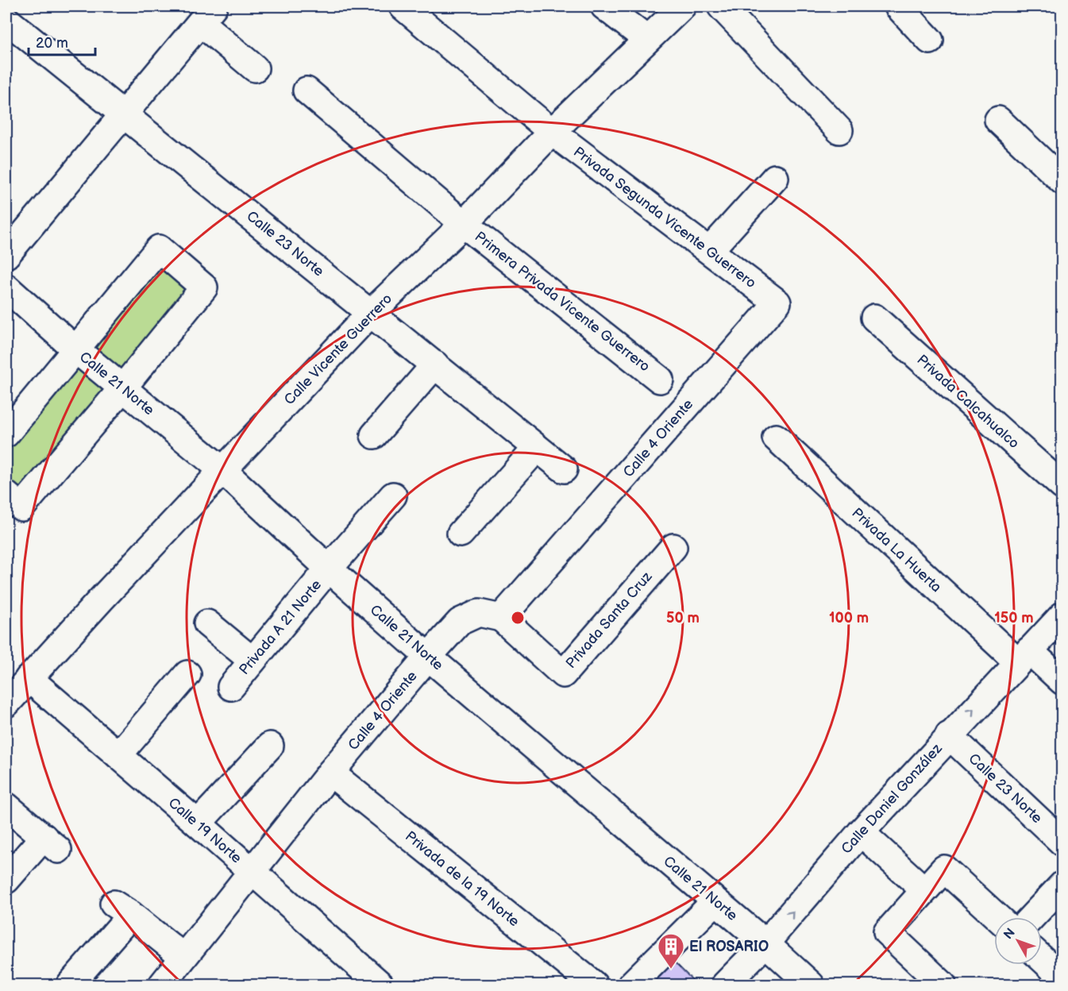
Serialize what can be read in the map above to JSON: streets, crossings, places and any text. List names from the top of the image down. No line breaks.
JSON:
{"streets":{"street":["Privada Segunda Vicente Guerrero","Calle 23 Norte","Primera Privada Vicente Guerrero","Calle Vicente Guerrero","Calle 21 Norte","Privada Calcahualco","Calle 4 Oriente","Privada La Huerta","Privada Santa Cruz","Privada A 21 Norte","Calle Daniel González","Calle 19 Norte","Privada de la 19 Norte"]},"crossings":[["Privada Segunda Vicente Guerrero","Calle Vicente Guerrero"],["Privada Segunda Vicente Guerrero","Calle 4 Oriente"],["Calle 23 Norte","Calle Vicente Guerrero"],["Calle 23 Norte","Calle Daniel González"],["Primera Privada Vicente Guerrero","Calle Vicente Guerrero"],["Calle Vicente Guerrero","Calle 21 Norte"],["Calle Vicente Guerrero","Calle 19 Norte"],["Calle 21 Norte","Calle 4 Oriente"],["Calle 21 Norte","Privada A 21 Norte"],["Calle 21 Norte","Calle Daniel González"],["Calle 4 Oriente","Privada Santa Cruz"],["Calle 4 Oriente","Calle 19 Norte"],["Calle 4 Oriente","Privada de la 19 Norte"],["Privada La Huerta","Calle Daniel González"]],"one_way":["Calle Daniel González"],"places":{"building":["El ROSARIO"]},"scale_bar":"20 m","north":"top left","rings":["50 m","100 m","150 m"]}
